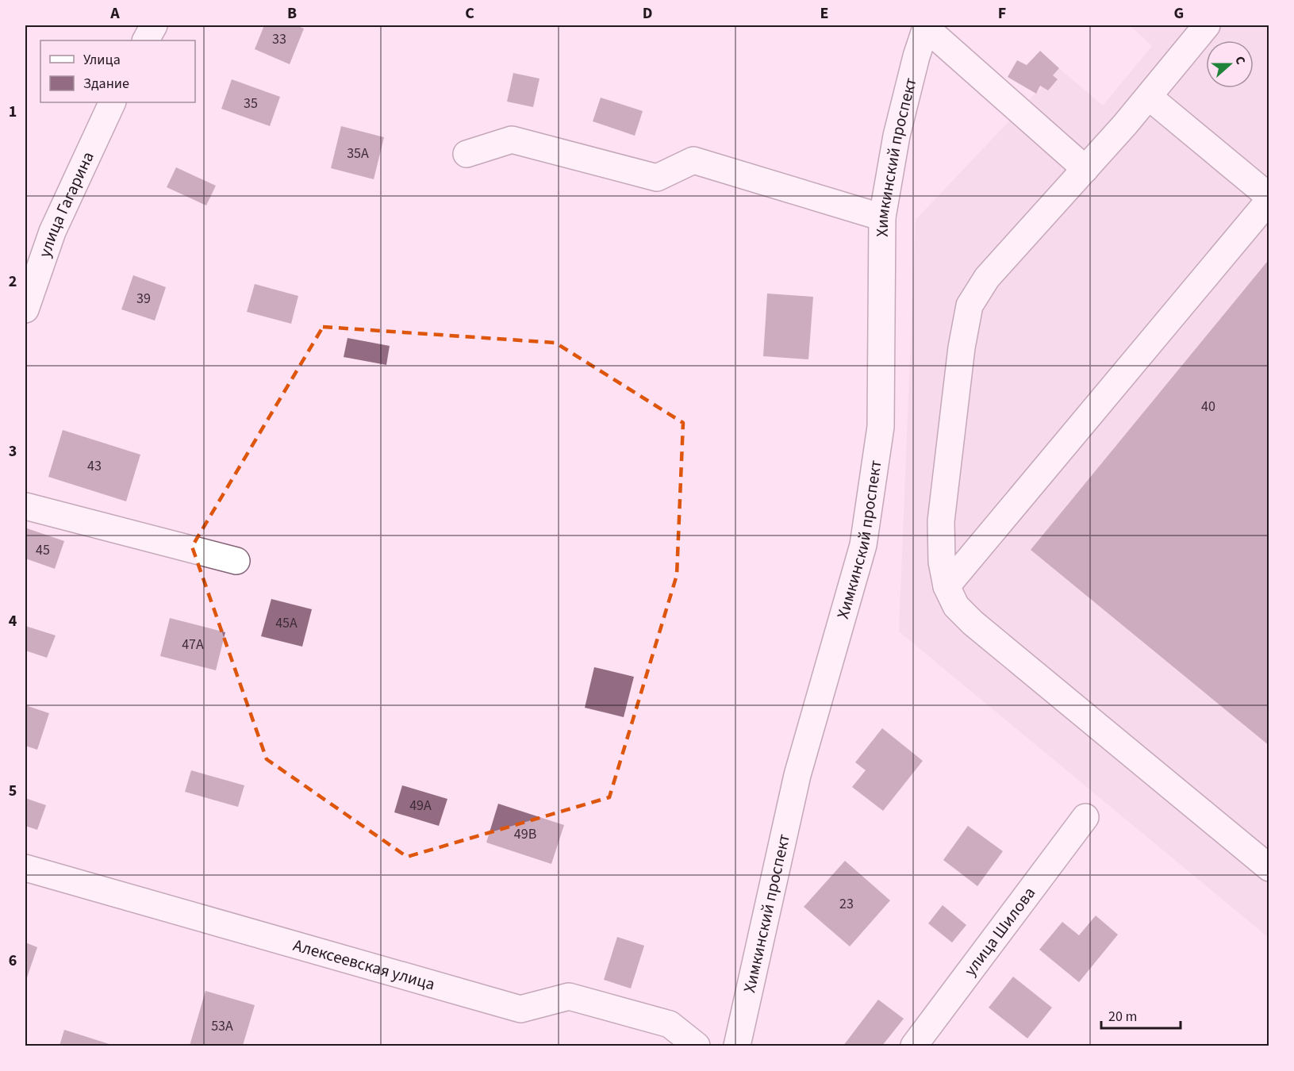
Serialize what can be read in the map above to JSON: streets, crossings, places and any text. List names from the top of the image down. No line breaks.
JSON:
{"streets":{"street":["Химкинский проспект","улица Гагарина","улица Шилова","Алексеевская улица"]},"house_numbers":["33","35","35А","39","40","43","45","45А","47А","49А","49В","23","53А"],"legend":["Улица","Здание"],"scale_bar":"20 m","north":"right","grid":{"columns":["A","B","C","D","E","F","G"],"rows":["1","2","3","4","5","6"]}}
